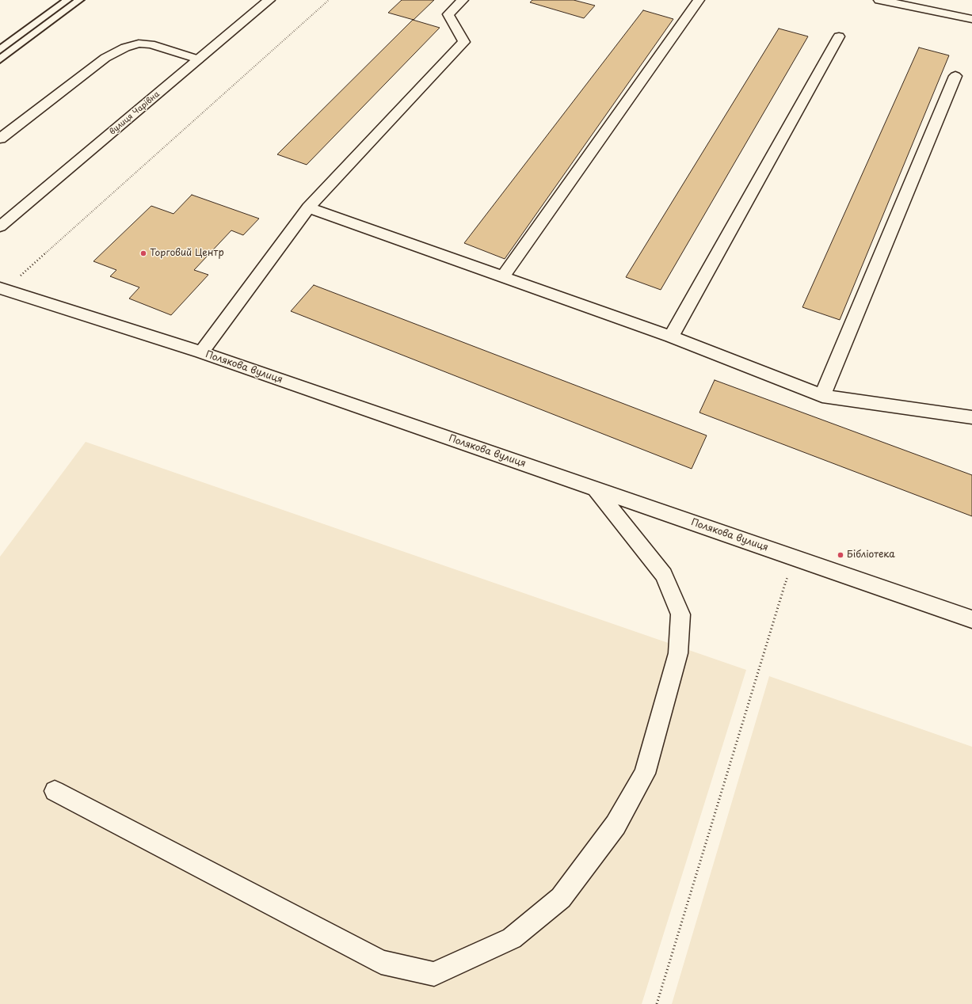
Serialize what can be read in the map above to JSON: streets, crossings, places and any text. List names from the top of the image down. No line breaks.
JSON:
{"streets":{"street":["вулиця Чарівна","Полякова вулиця"]},"places":["Торговий Центр","Бібліотека"]}
